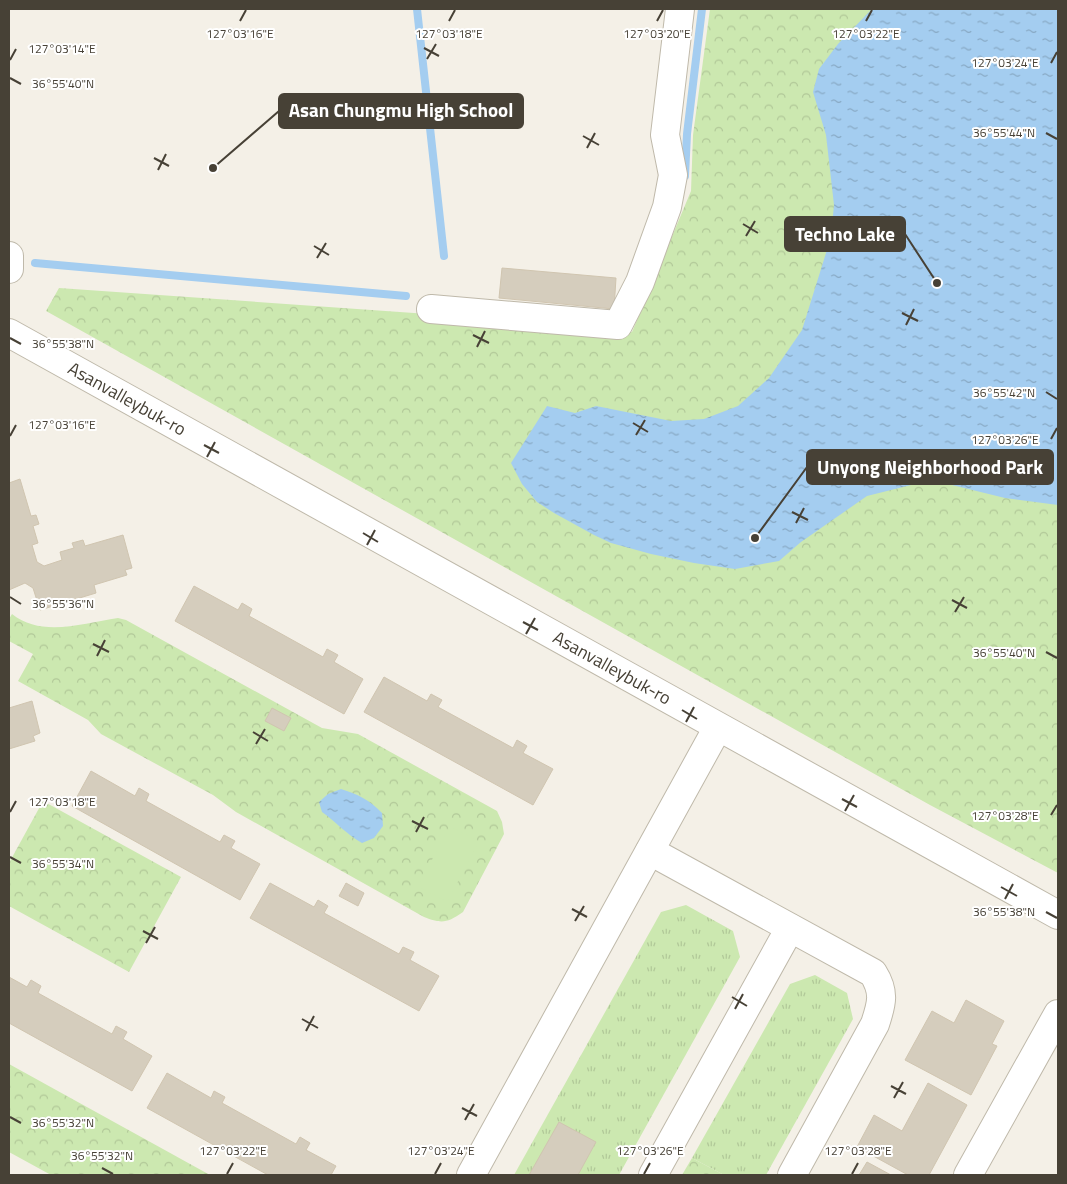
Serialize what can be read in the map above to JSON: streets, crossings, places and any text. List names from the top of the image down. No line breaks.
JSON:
{"streets":{"street":["Asanvalleybuk-ro"]},"places":["Asan Chungmu High School","Techno Lake","Unyong Neighborhood Park"],"coordinates":["127°03'16\"E","127°03'18\"E","127°03'20\"E","127°03'22\"E","127°03'14\"E","127°03'24\"E","36°55'40\"N","36°55'44\"N","36°55'38\"N","36°55'42\"N","127°03'26\"E","36°55'36\"N","127°03'28\"E","36°55'34\"N","36°55'32\"N"]}
